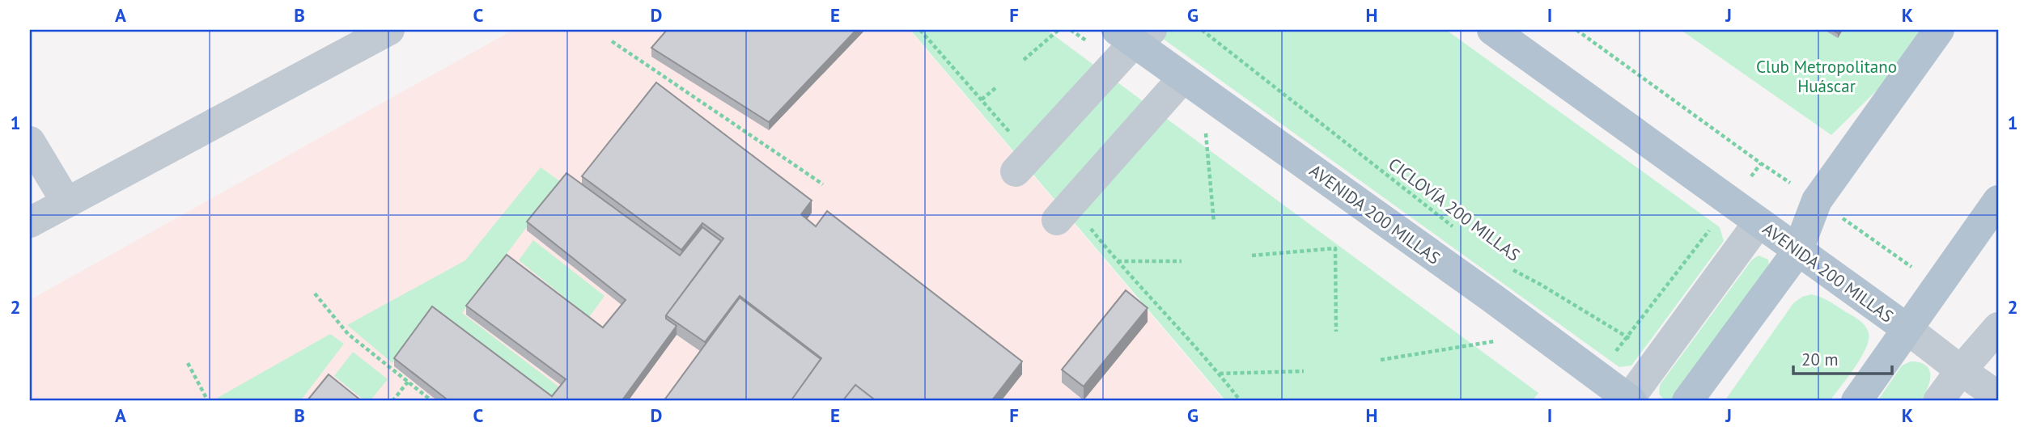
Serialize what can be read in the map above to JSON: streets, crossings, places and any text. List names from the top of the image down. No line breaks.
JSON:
{"streets":{"main road":["AVENIDA 200 MILLAS"],"path":["CICLOVÍA 200 MILLAS"]},"parks":["Club Metropolitano Huáscar"],"scale_bar":"20 m","grid":{"columns":["A","B","C","D","E","F","G","H","I","J","K"],"rows":["1","2"]}}
